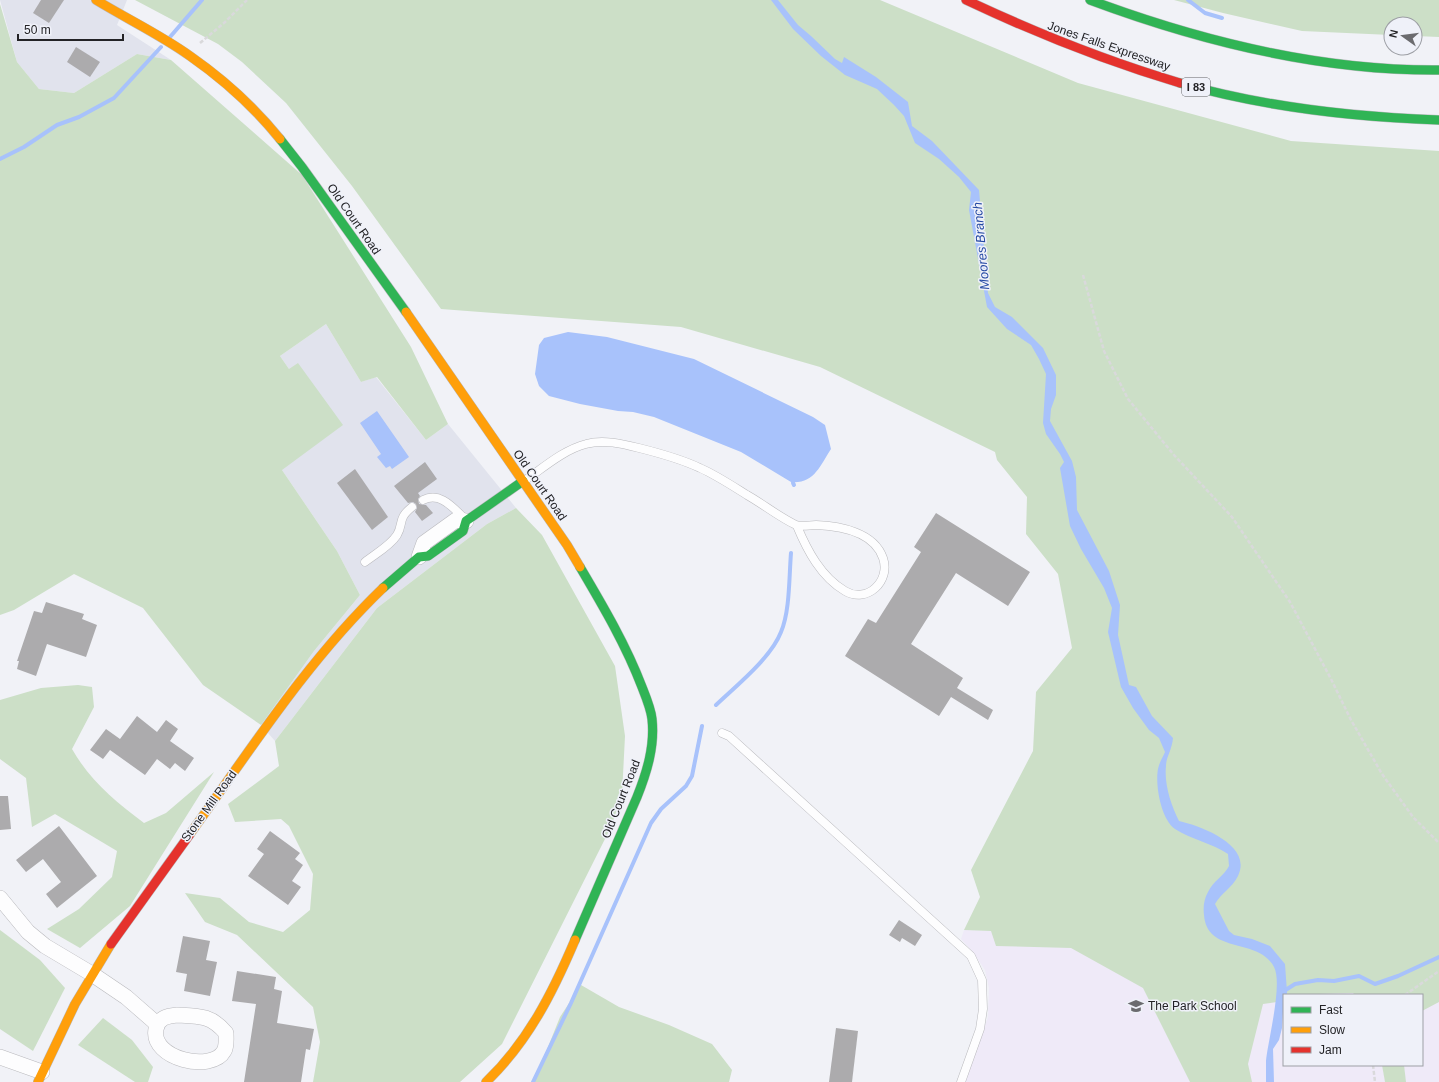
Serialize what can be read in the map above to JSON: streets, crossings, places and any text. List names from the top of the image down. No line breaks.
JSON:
{"streets":{"main road":["Jones Falls Expressway","I 83","Old Court Road","Stone Mill Road"]},"crossings":[["Old Court Road","Stone Mill Road"]],"water":["Moores Branch"],"places":{"school or university":["The Park School"]},"legend":["Fast","Slow","Jam"],"scale_bar":"50 m","north":"left"}
